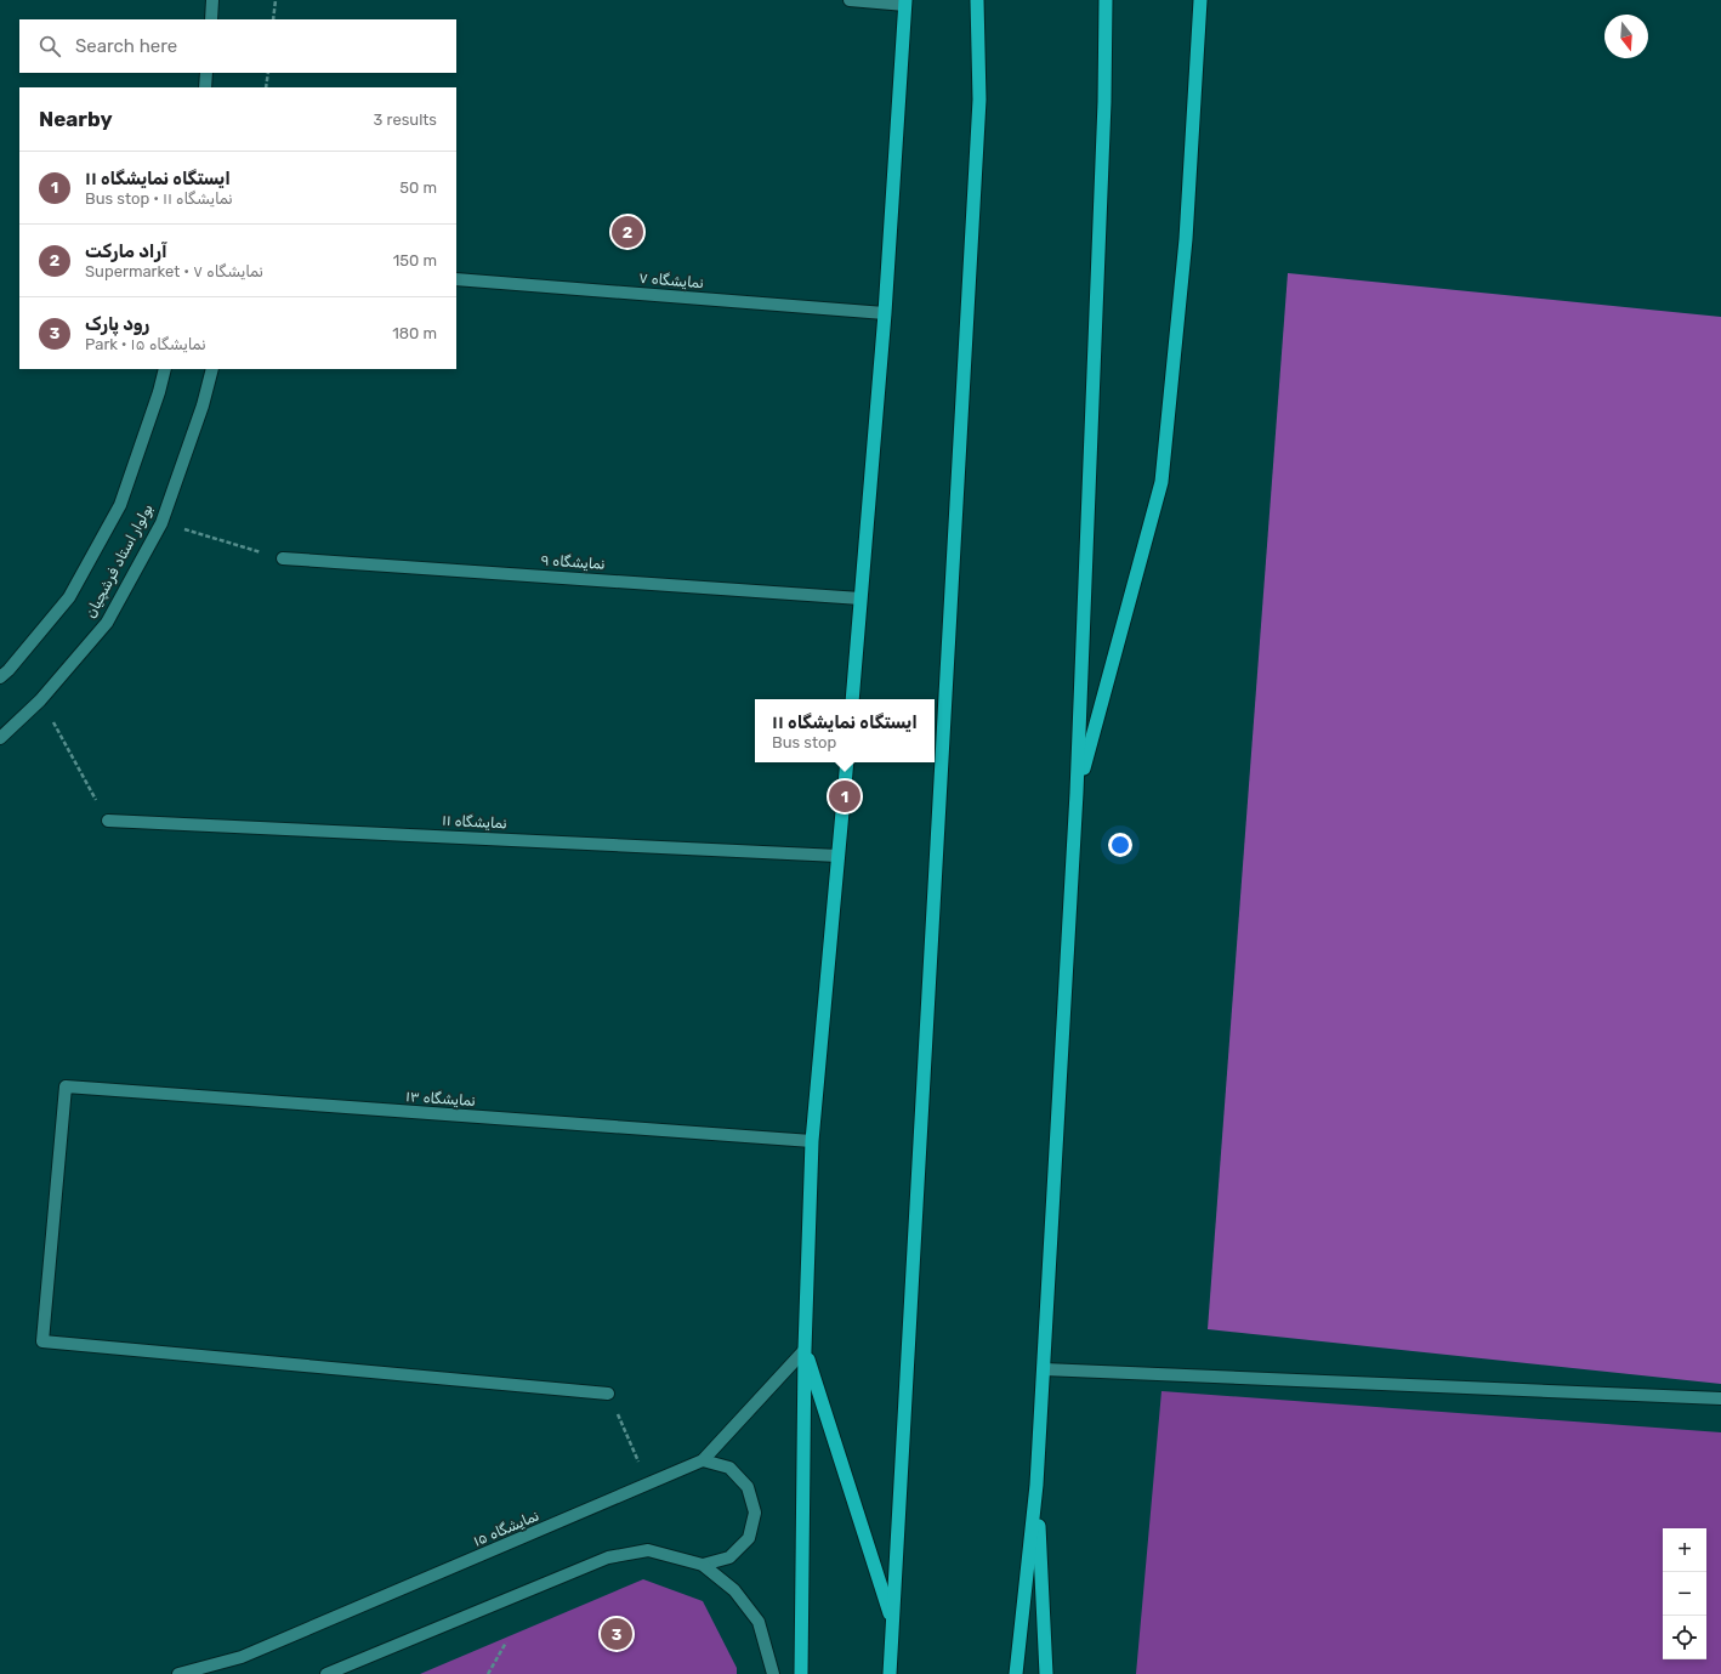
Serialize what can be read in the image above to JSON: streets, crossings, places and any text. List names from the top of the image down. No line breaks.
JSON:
{"streets":{"street":["نمایشگاه ۷","بولوار استاد فرشچیان","نمایشگاه ۹","نمایشگاه ۱۱","نمایشگاه ۱۳","نمایشگاه ۱۵"]},"north":"bottom","page":{"search":"Search here","heading":["Nearby","3 results"],"list":[{"mark":"1","name":"ایستگاه نمایشگاه ۱۱","note":"Bus stop · نمایشگاه ۱۱","value":"50 m"},{"mark":"2","name":"آراد مارکت","note":"Supermarket · نمایشگاه ۷","value":"150 m"},{"mark":"3","name":"رود پارک","note":"Park · نمایشگاه ۱۵","value":"180 m"}],"pins":["2","1","3"],"popup":["ایستگاه نمایشگاه ۱۱","Bus stop"],"map_buttons":["+","−"]}}
